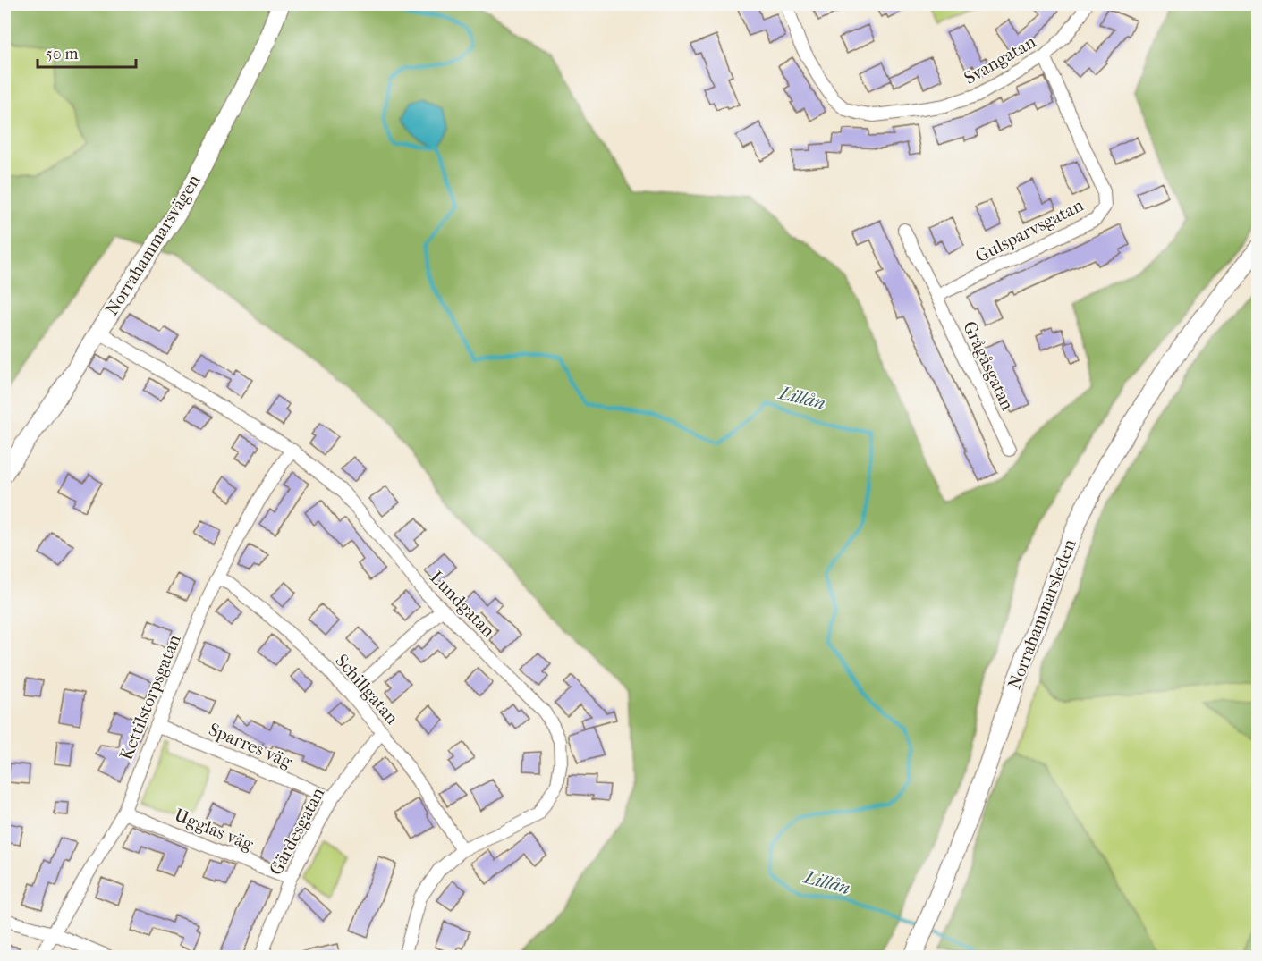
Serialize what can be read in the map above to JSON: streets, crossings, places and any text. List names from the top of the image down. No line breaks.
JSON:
{"streets":{"street":["Svangatan","Gulsparvsgatan","Norrahammarsvägen","Grågåsgatan","Lundgatan","Norrahammarsleden","Schillgatan","Kettilstorpsgatan","Sparres väg","Ugglas väg","Gärdesgatan"]},"crossings":[["Svangatan","Gulsparvsgatan"],["Gulsparvsgatan","Grågåsgatan"],["Norrahammarsvägen","Lundgatan"],["Lundgatan","Schillgatan"],["Lundgatan","Kettilstorpsgatan"],["Schillgatan","Kettilstorpsgatan"],["Schillgatan","Gärdesgatan"],["Kettilstorpsgatan","Sparres väg"],["Kettilstorpsgatan","Ugglas väg"],["Sparres väg","Gärdesgatan"],["Ugglas väg","Gärdesgatan"]],"water":["Lillån"],"scale_bar":"50 m"}
